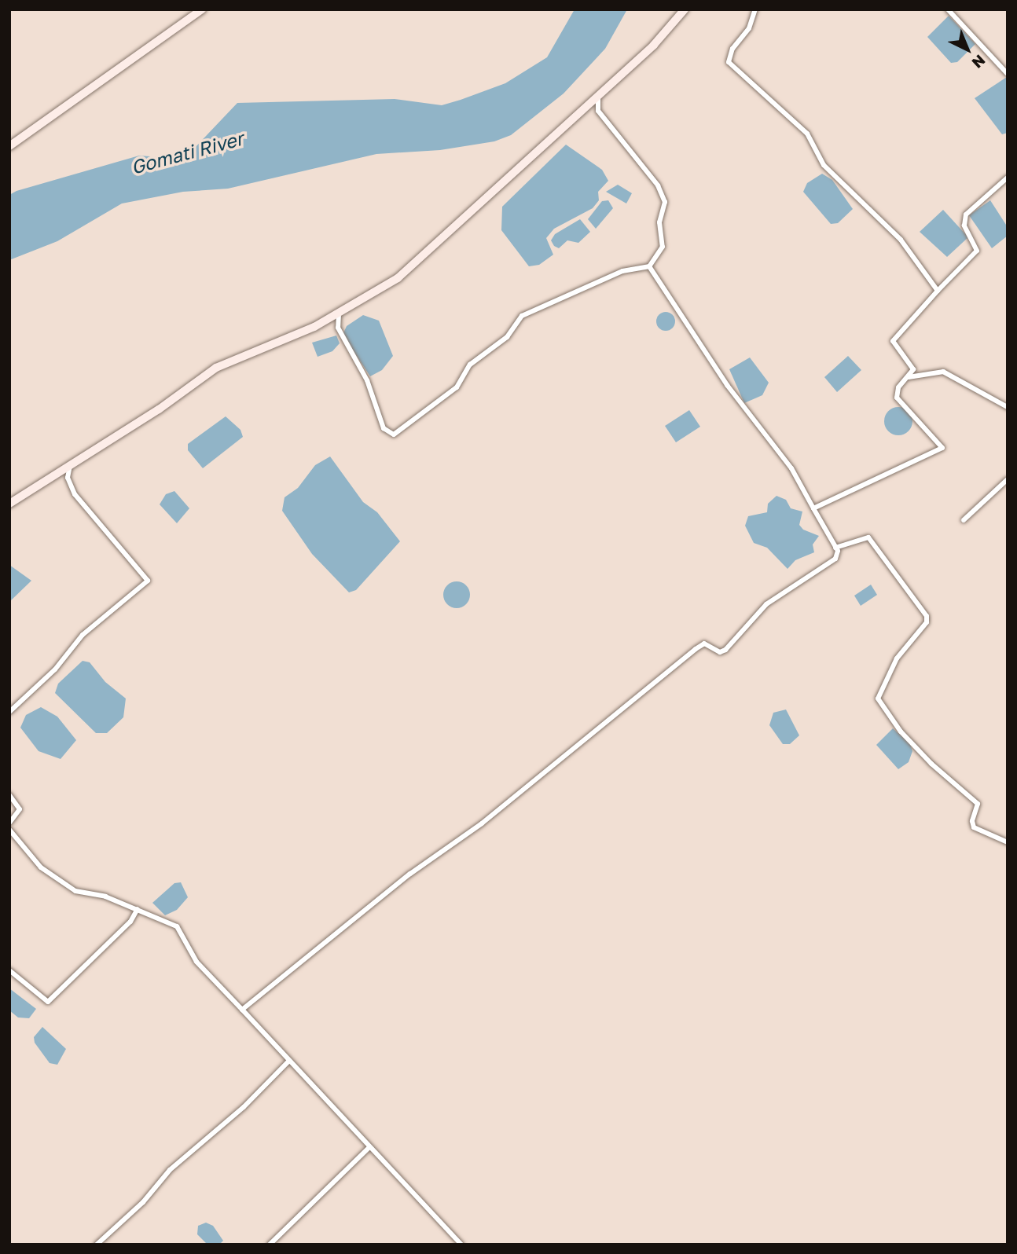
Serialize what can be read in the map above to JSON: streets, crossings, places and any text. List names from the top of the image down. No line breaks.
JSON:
{"water":["Gomati River"],"north":"bottom right"}
